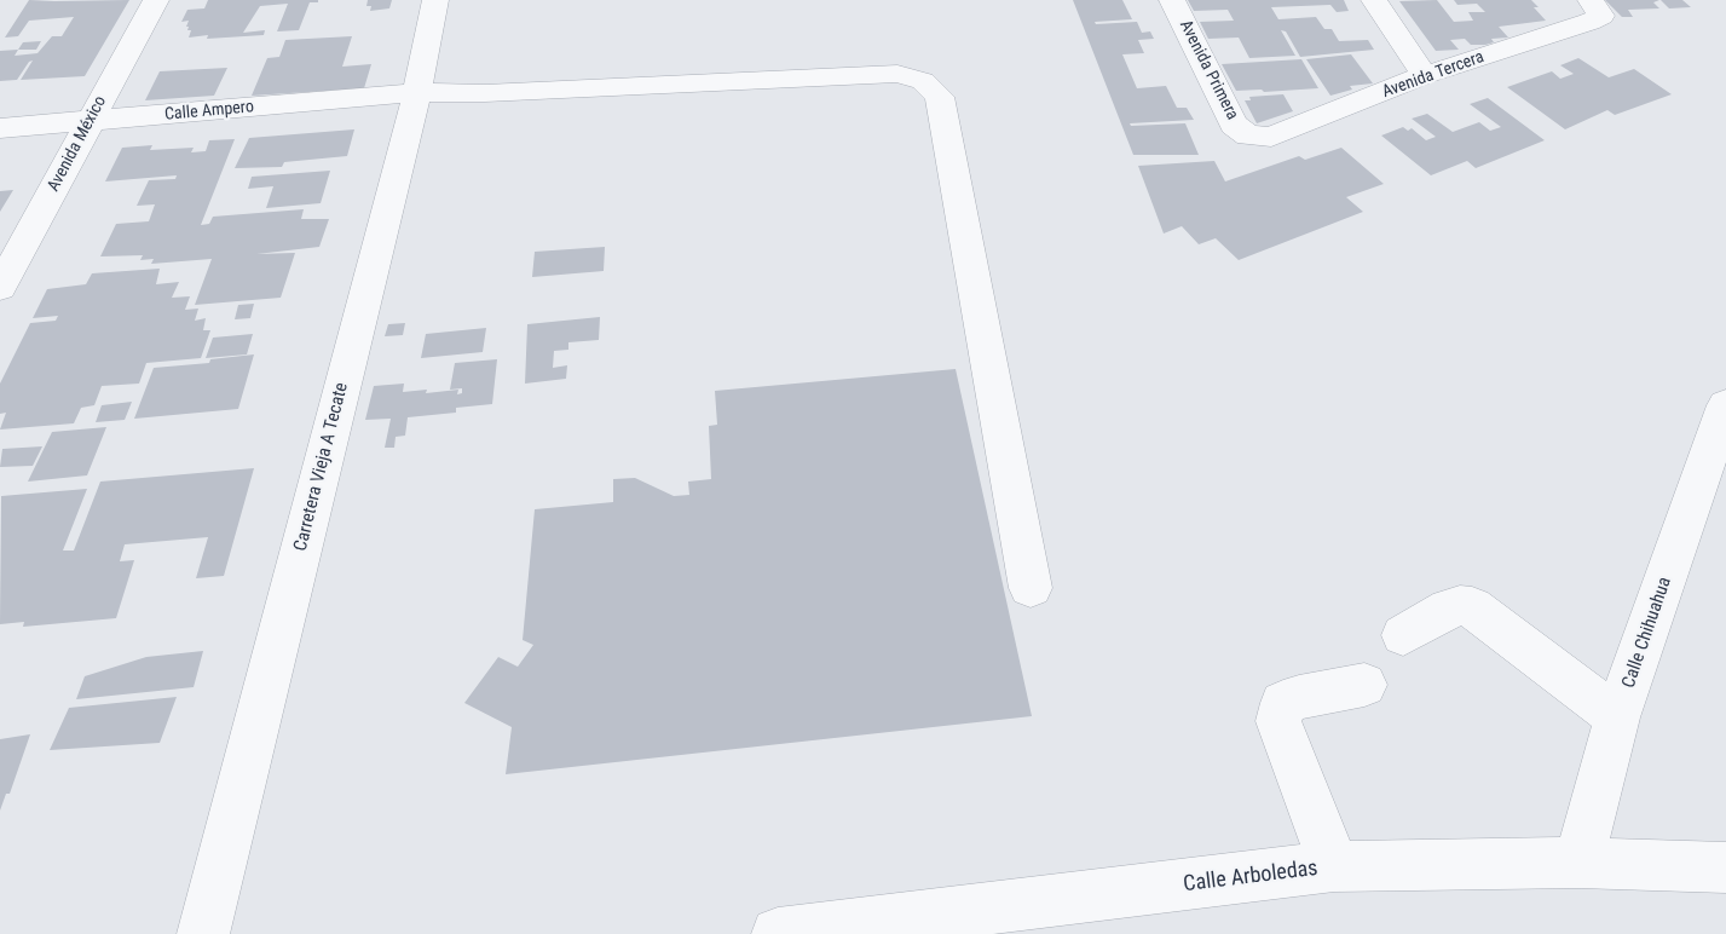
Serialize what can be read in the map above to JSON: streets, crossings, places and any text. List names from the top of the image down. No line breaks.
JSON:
{"streets":{"street":["Avenida Primera","Avenida Tercera","Calle Ampero","Avenida México","Carretera Vieja A Tecate","Calle Chihuahua","Calle Arboledas"]},"crossings":[["Avenida Primera","Avenida Tercera"],["Calle Ampero","Avenida México"],["Calle Ampero","Carretera Vieja A Tecate"],["Calle Chihuahua","Calle Arboledas"]]}
